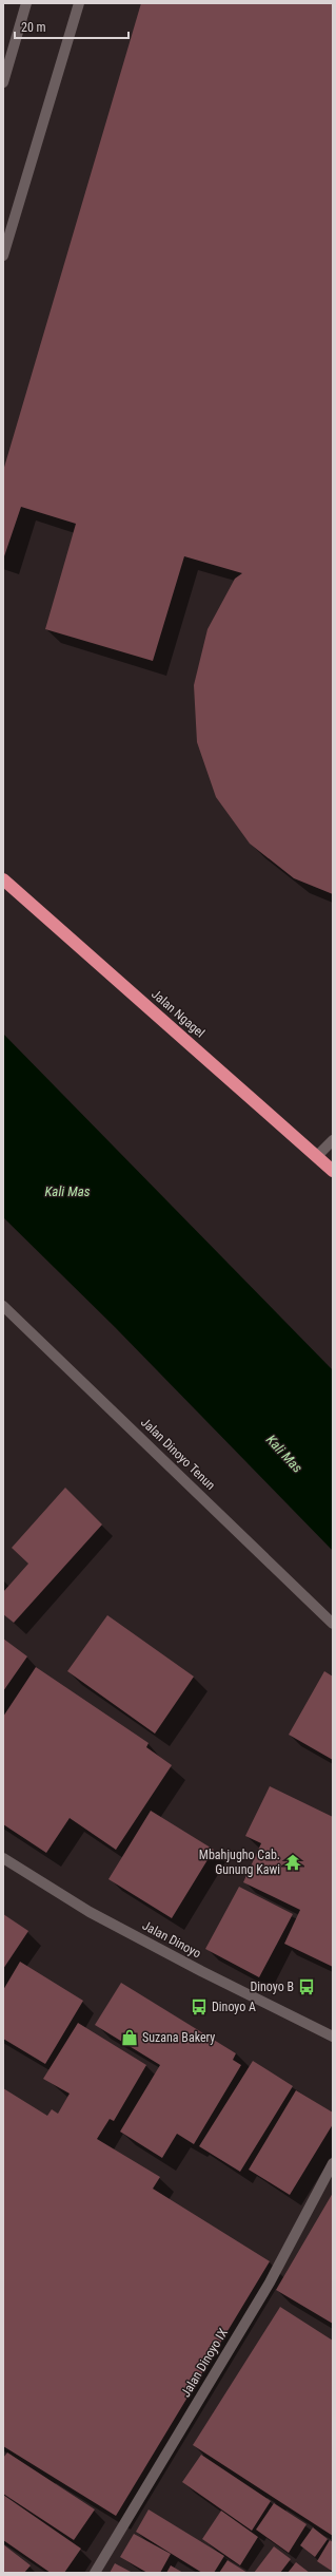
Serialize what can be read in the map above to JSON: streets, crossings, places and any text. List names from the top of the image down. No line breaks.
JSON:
{"streets":{"highway":["Jalan Ngagel"],"street":["Jalan Dinoyo Tenun","Jalan Dinoyo","Jalan Dinoyo IX"]},"water":["Kali Mas"],"places":{"temple":["Mbahjugho Cab. Gunung Kawi"],"bus stop":["Dinoyo B","Dinoyo A"],"shop":["Suzana Bakery"]},"scale_bar":"20 m"}
